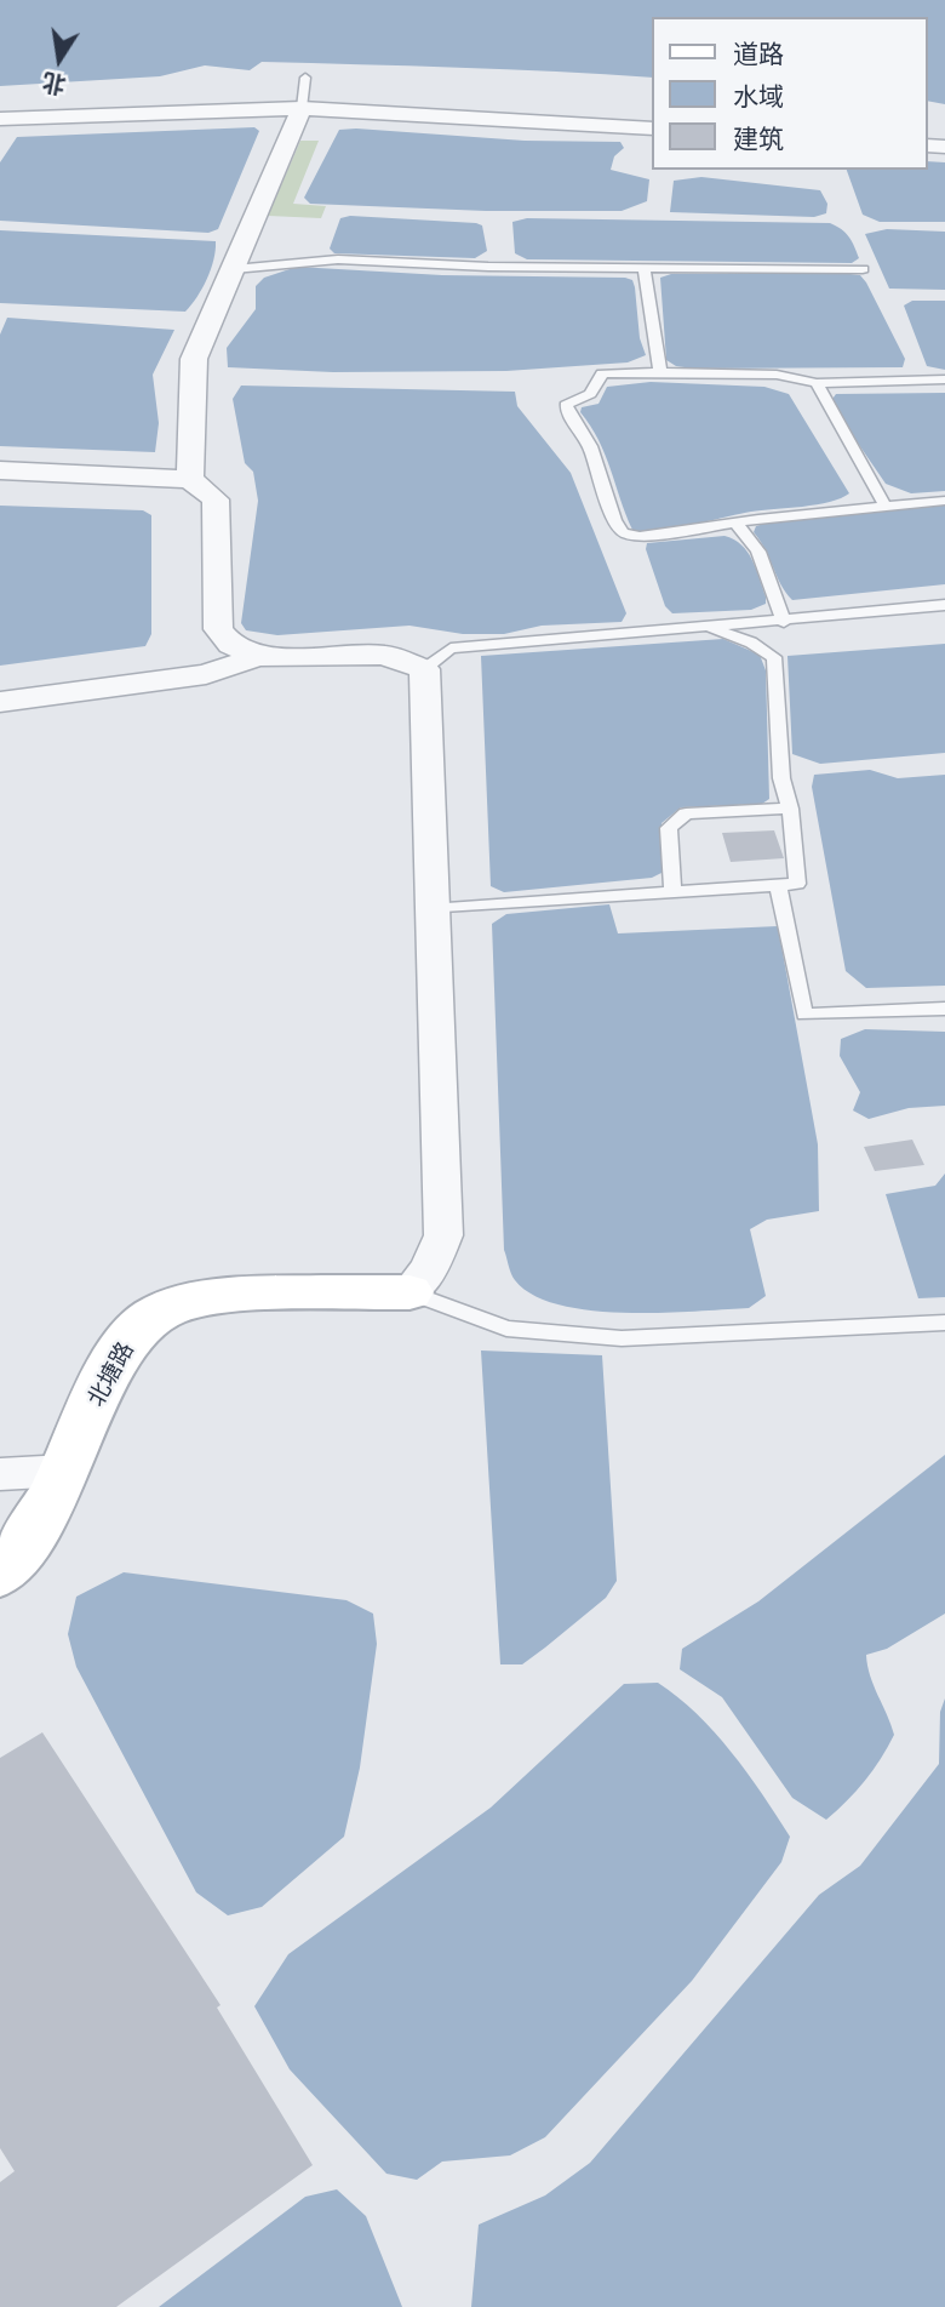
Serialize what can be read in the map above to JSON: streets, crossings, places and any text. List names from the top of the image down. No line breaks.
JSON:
{"streets":{"street":["北塘路"]},"legend":["道路","水域","建筑"],"north":"bottom"}
